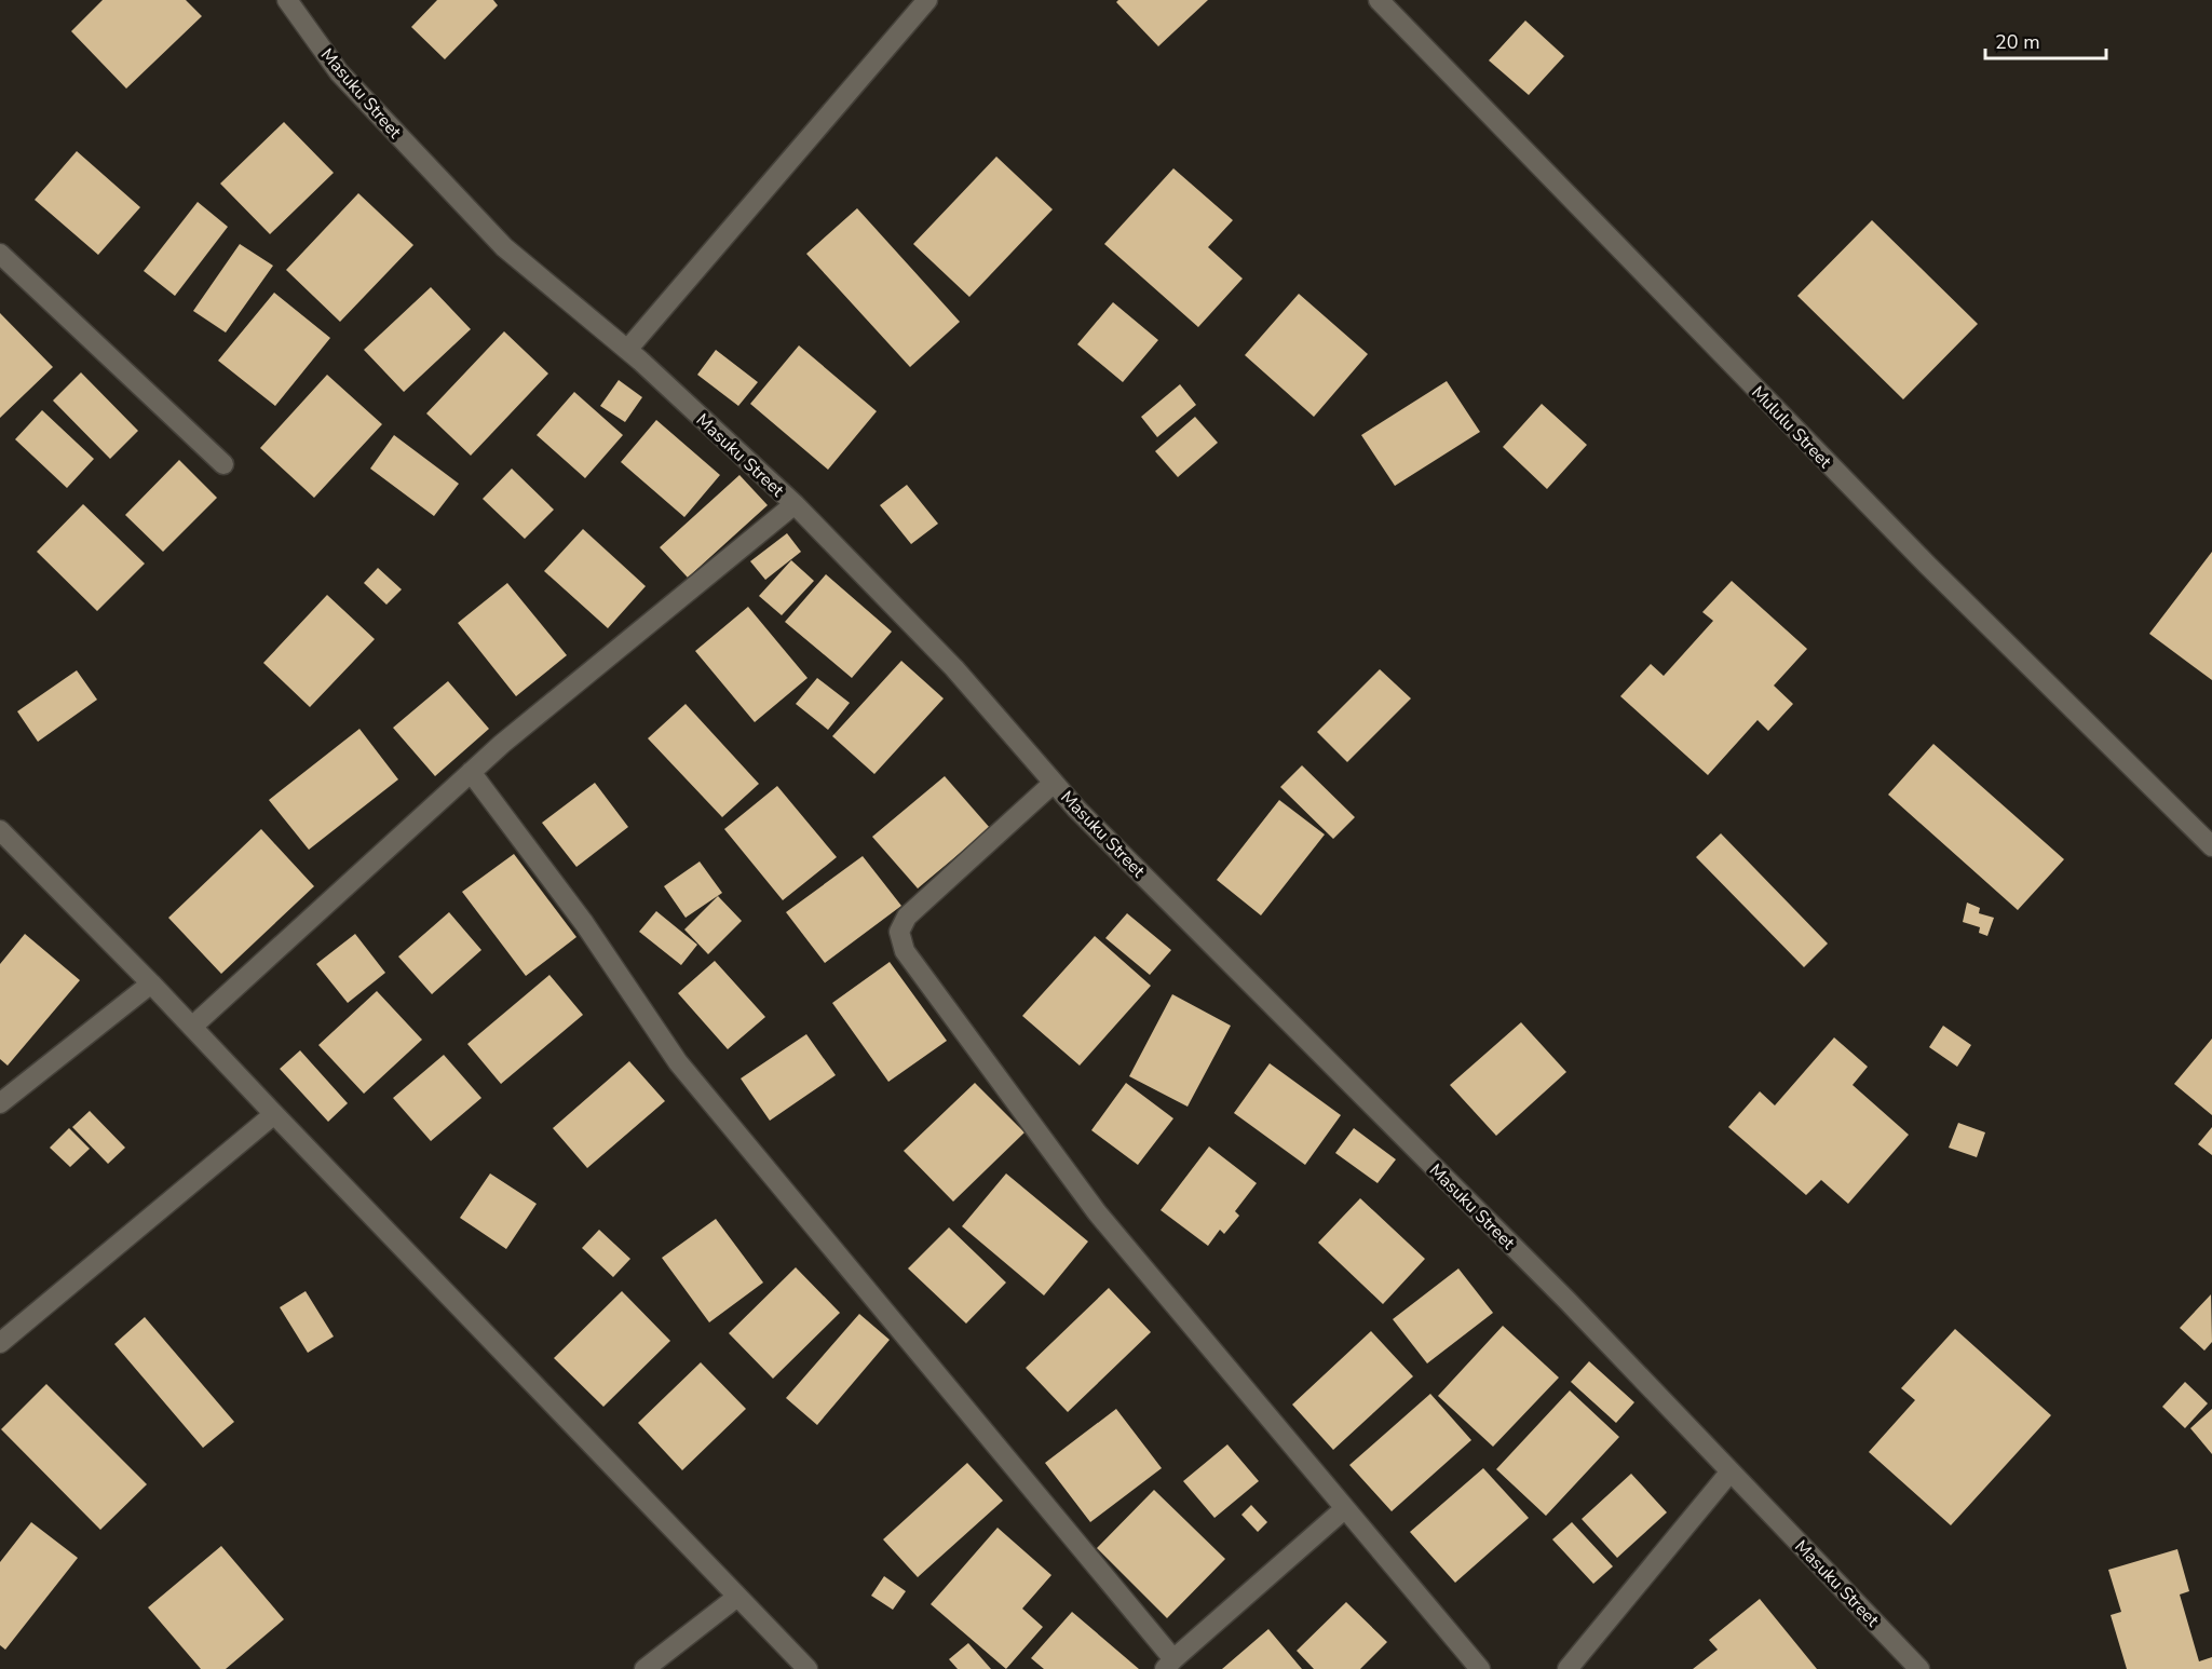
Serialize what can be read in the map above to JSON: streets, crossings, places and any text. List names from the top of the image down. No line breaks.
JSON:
{"streets":{"street":["Masuku Street","Mululu Street"]},"scale_bar":"20 m"}
